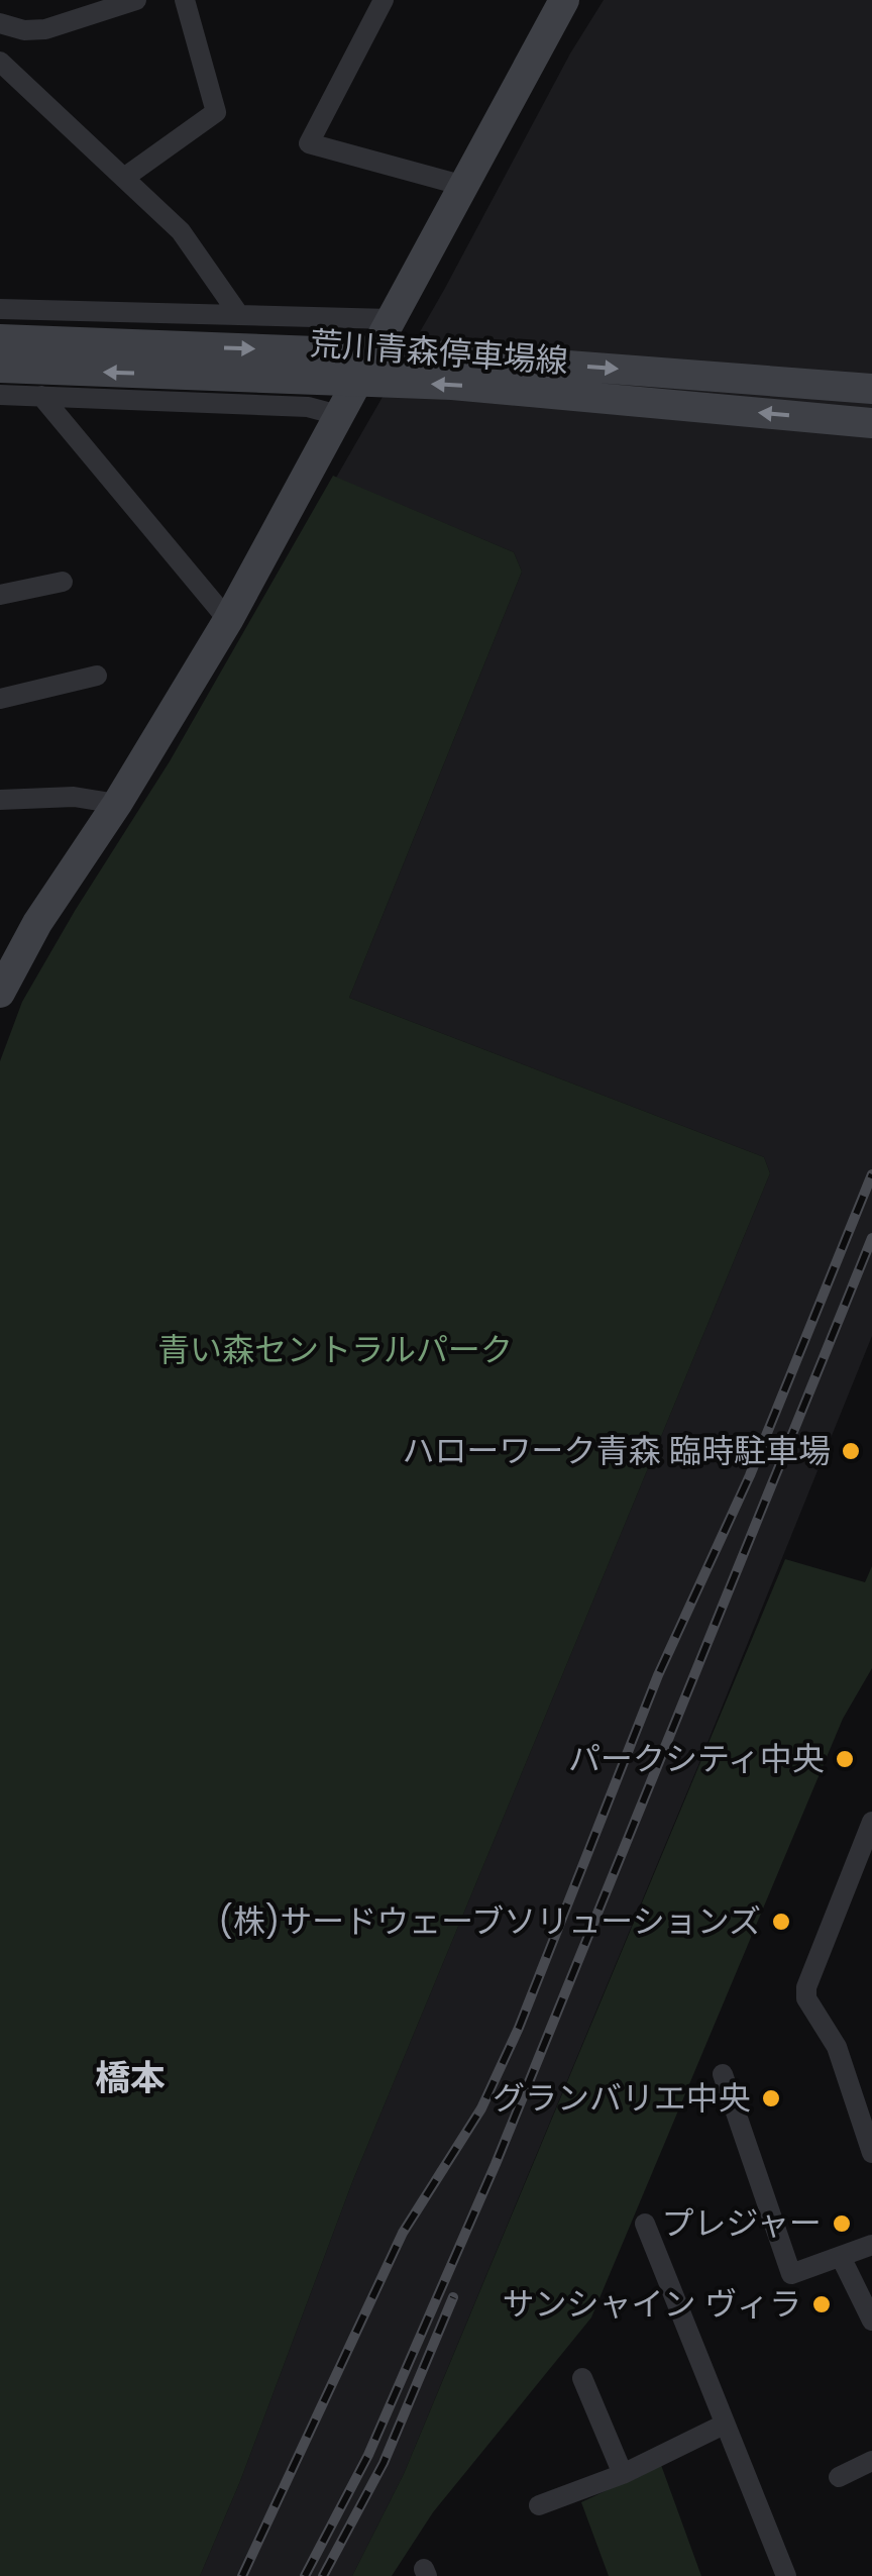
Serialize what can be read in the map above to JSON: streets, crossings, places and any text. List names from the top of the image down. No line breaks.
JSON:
{"streets":{"main road":["荒川青森停車場線"]},"districts":["橋本"],"parks":["青い森セントラルパーク"],"places":["ハローワーク青森 臨時駐車場","パークシティ中央","(株)サードウェーブソリューションズ","グランバリエ中央","プレジャー","サンシャイン ヴィラ"]}
